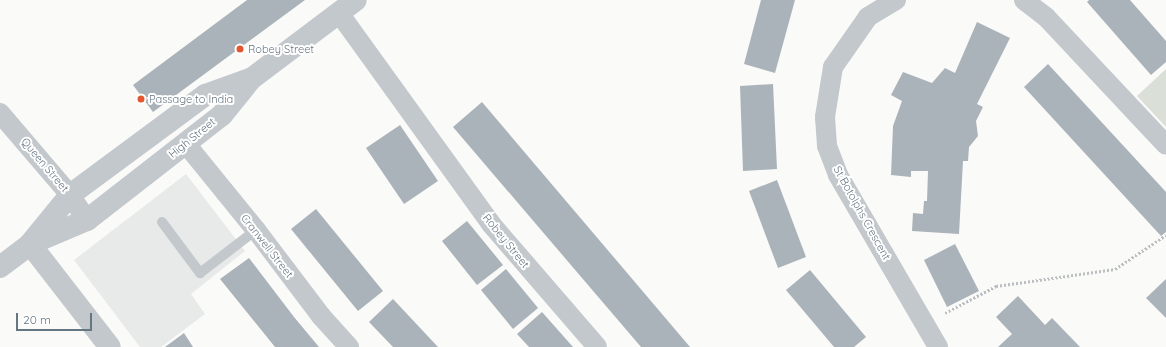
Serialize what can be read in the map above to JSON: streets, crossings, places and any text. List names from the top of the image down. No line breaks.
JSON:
{"streets":{"street":["High Street","Queen Street","St Botolphs Crescent","Robey Street","Cranwell Street"]},"crossings":[["High Street","Queen Street"],["High Street","Cranwell Street"]],"places":["Robey Street","Passage to India"],"scale_bar":"20 m"}
